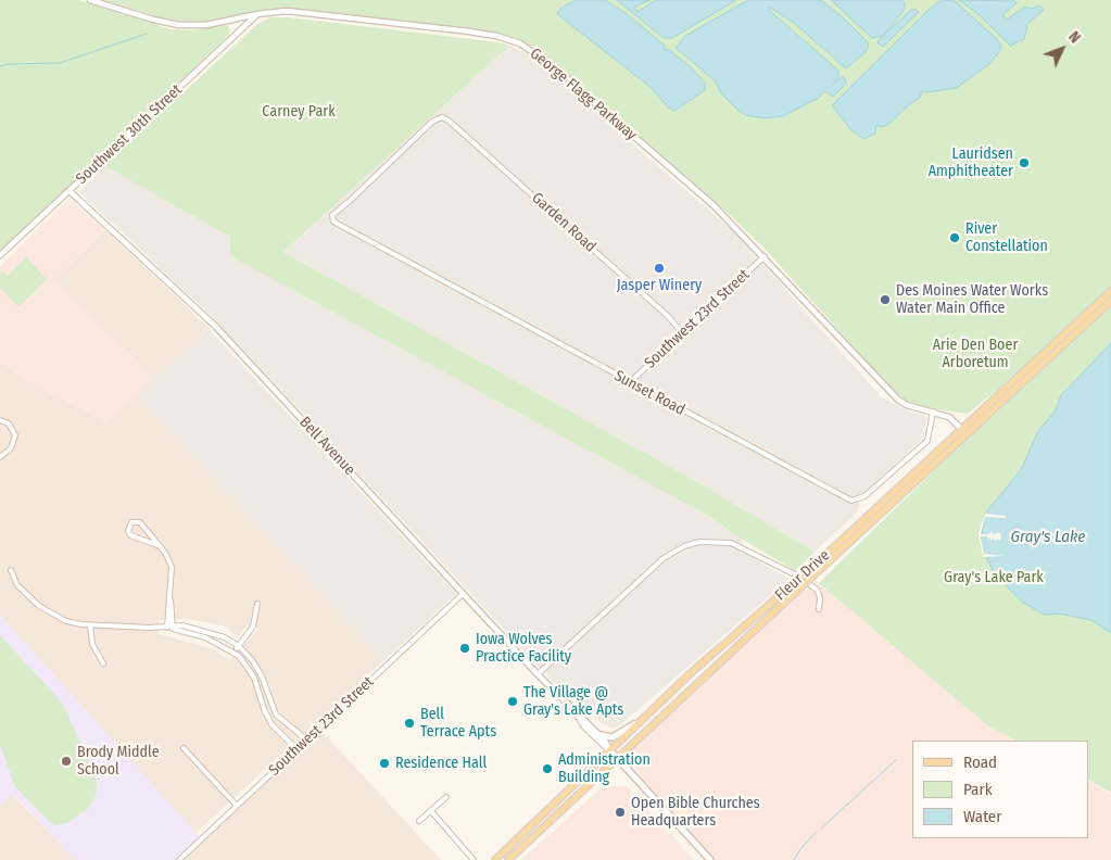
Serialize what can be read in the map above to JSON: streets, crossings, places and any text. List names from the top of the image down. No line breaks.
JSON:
{"streets":{"main road":["Bell Avenue","Fleur Drive"],"street":["George Flagg Parkway","Southwest 30th Street","Garden Road","Southwest 23rd Street","Sunset Road"]},"crossings":[["George Flagg Parkway","Southwest 30th Street"],["George Flagg Parkway","Southwest 23rd Street"],["George Flagg Parkway","Sunset Road"],["George Flagg Parkway","Fleur Drive"],["Southwest 30th Street","Bell Avenue"],["Garden Road","Southwest 23rd Street"],["Garden Road","Sunset Road"],["Southwest 23rd Street","Sunset Road"],["Southwest 23rd Street","Bell Avenue"],["Bell Avenue","Fleur Drive"]],"water":["Gray's Lake"],"parks":["Carney Park","Arie Den Boer Arboretum","Gray's Lake Park"],"places":["Lauridsen Amphitheater","River Constellation","Jasper Winery","Des Moines Water Works Water Main Office","Iowa Wolves Practice Facility","The Village @ Gray's Lake Apts","Bell Terrace Apts","Brody Middle School","Residence Hall","Administration Building","Open Bible Churches Headquarters"],"legend":["Road","Park","Water"],"north":"top right"}
